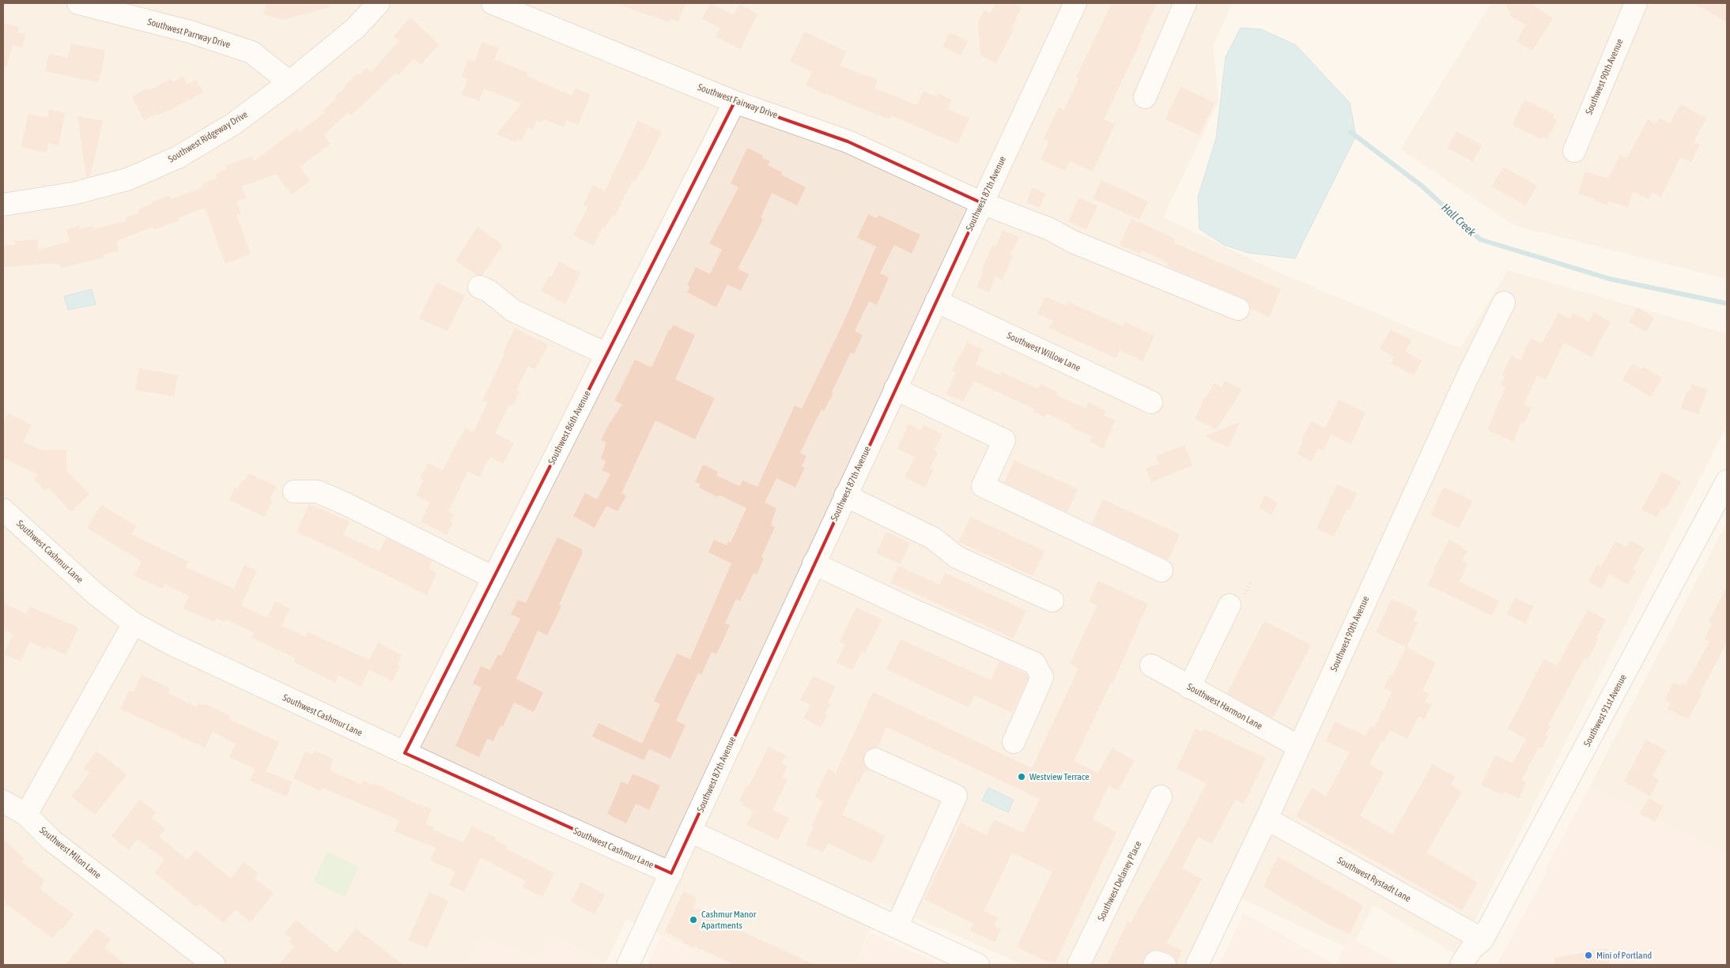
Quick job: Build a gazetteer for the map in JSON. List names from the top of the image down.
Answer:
{
  "streets": {
    "street": [
      "Southwest Parrway Drive",
      "Southwest 90th Avenue",
      "Southwest Fairway Drive",
      "Southwest Ridgeway Drive",
      "Southwest 87th Avenue",
      "Southwest Willow Lane",
      "Southwest 86th Avenue",
      "Southwest Cashmur Lane",
      "Southwest Harmon Lane",
      "Southwest 91st Avenue",
      "Southwest Milon Lane",
      "Southwest Rystadt Lane",
      "Southwest Delaney Place"
    ]
  },
  "crossings": [
    ["Southwest Parrway Drive", "Southwest Ridgeway Drive"],
    ["Southwest 90th Avenue", "Southwest Harmon Lane"],
    ["Southwest 90th Avenue", "Southwest Rystadt Lane"],
    ["Southwest Fairway Drive", "Southwest 87th Avenue"],
    ["Southwest Fairway Drive", "Southwest 86th Avenue"],
    ["Southwest 87th Avenue", "Southwest Willow Lane"],
    ["Southwest 87th Avenue", "Southwest Cashmur Lane"],
    ["Southwest 86th Avenue", "Southwest Cashmur Lane"],
    ["Southwest 91st Avenue", "Southwest Rystadt Lane"]
  ],
  "water": ["Hall Creek"],
  "places": ["Westview Terrace", "Cashmur Manor Apartments", "Mini of Portland"]
}
